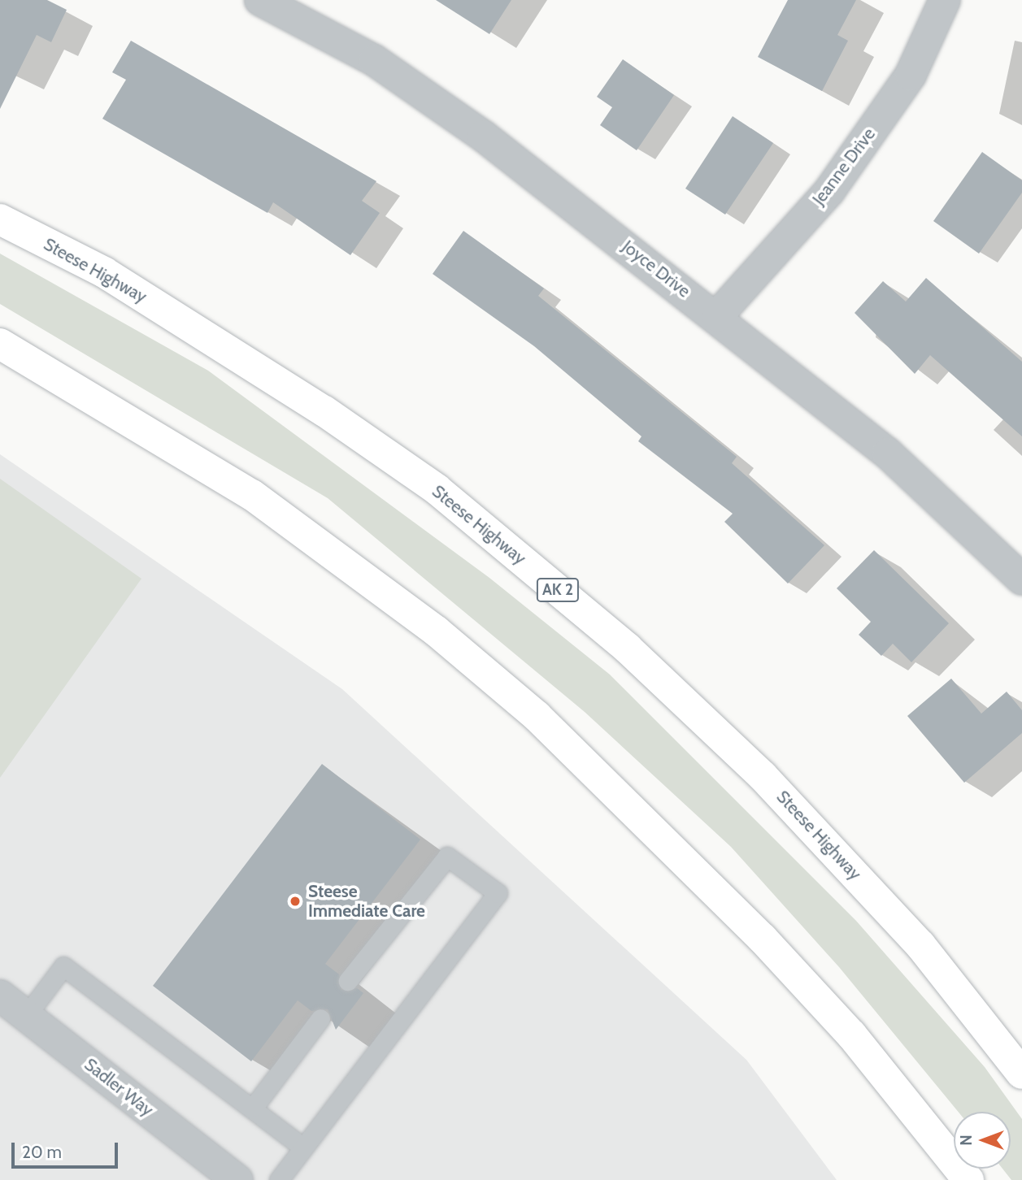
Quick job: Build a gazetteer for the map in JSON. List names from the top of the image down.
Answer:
{
  "streets": {
    "highway": ["Steese Highway", "AK 2"],
    "street": ["Jeanne Drive", "Joyce Drive", "Sadler Way"]
  },
  "crossings": [
    ["Jeanne Drive", "Joyce Drive"]
  ],
  "places": ["Steese Immediate Care"],
  "scale_bar": "20 m",
  "north": "left"
}
